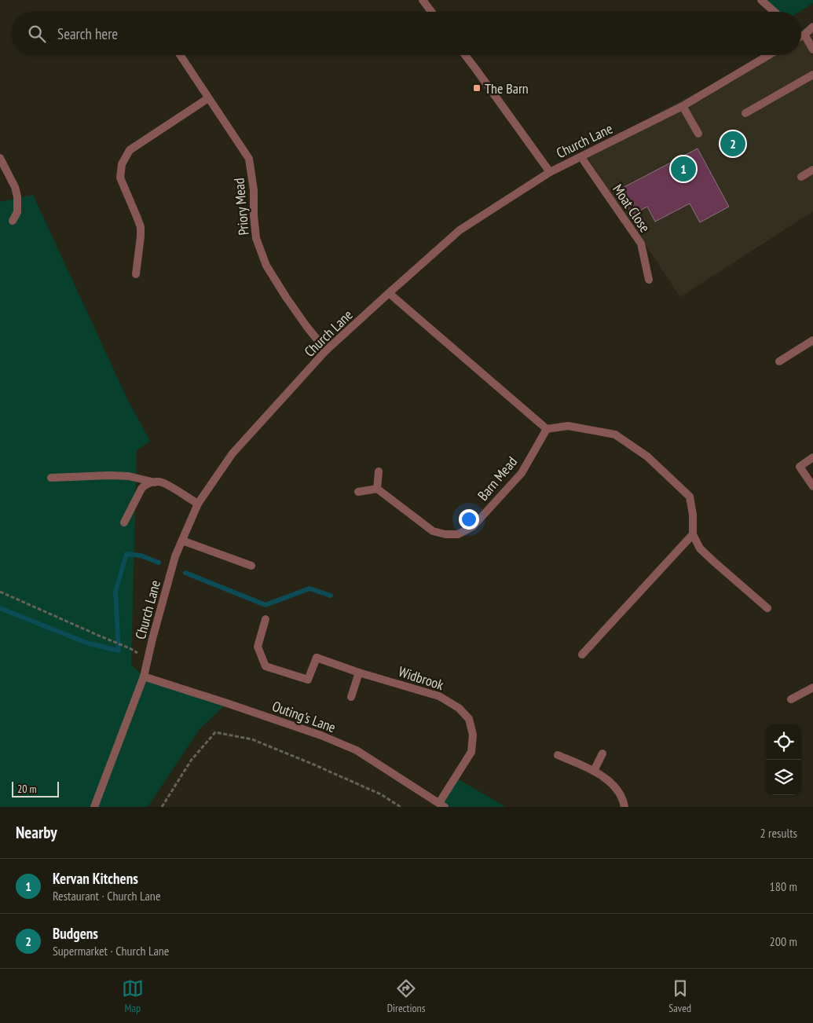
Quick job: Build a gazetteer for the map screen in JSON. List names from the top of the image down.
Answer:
{
  "streets": {
    "street": [
      "Church Lane",
      "Priory Mead",
      "Moat Close",
      "Barn Mead",
      "Widbrook",
      "Outing's Lane"
    ]
  },
  "crossings": [
    ["Church Lane", "Priory Mead"],
    ["Church Lane", "Moat Close"],
    ["Church Lane", "Outing's Lane"],
    ["Widbrook", "Outing's Lane"]
  ],
  "places": {
    "transit": ["The Barn"]
  },
  "scale_bar": "20 m",
  "page": {
    "search": "Search here",
    "pins": ["2", "1"],
    "scale": "20 m",
    "heading": ["Nearby", "2 results"],
    "list": [
      {
        "mark": "1",
        "name": "Kervan Kitchens",
        "note": "Restaurant · Church Lane",
        "value": "180 m"
      },
      {
        "mark": "2",
        "name": "Budgens",
        "note": "Supermarket · Church Lane",
        "value": "200 m"
      }
    ],
    "nav": ["Map", "Directions", "Saved"]
  }
}
